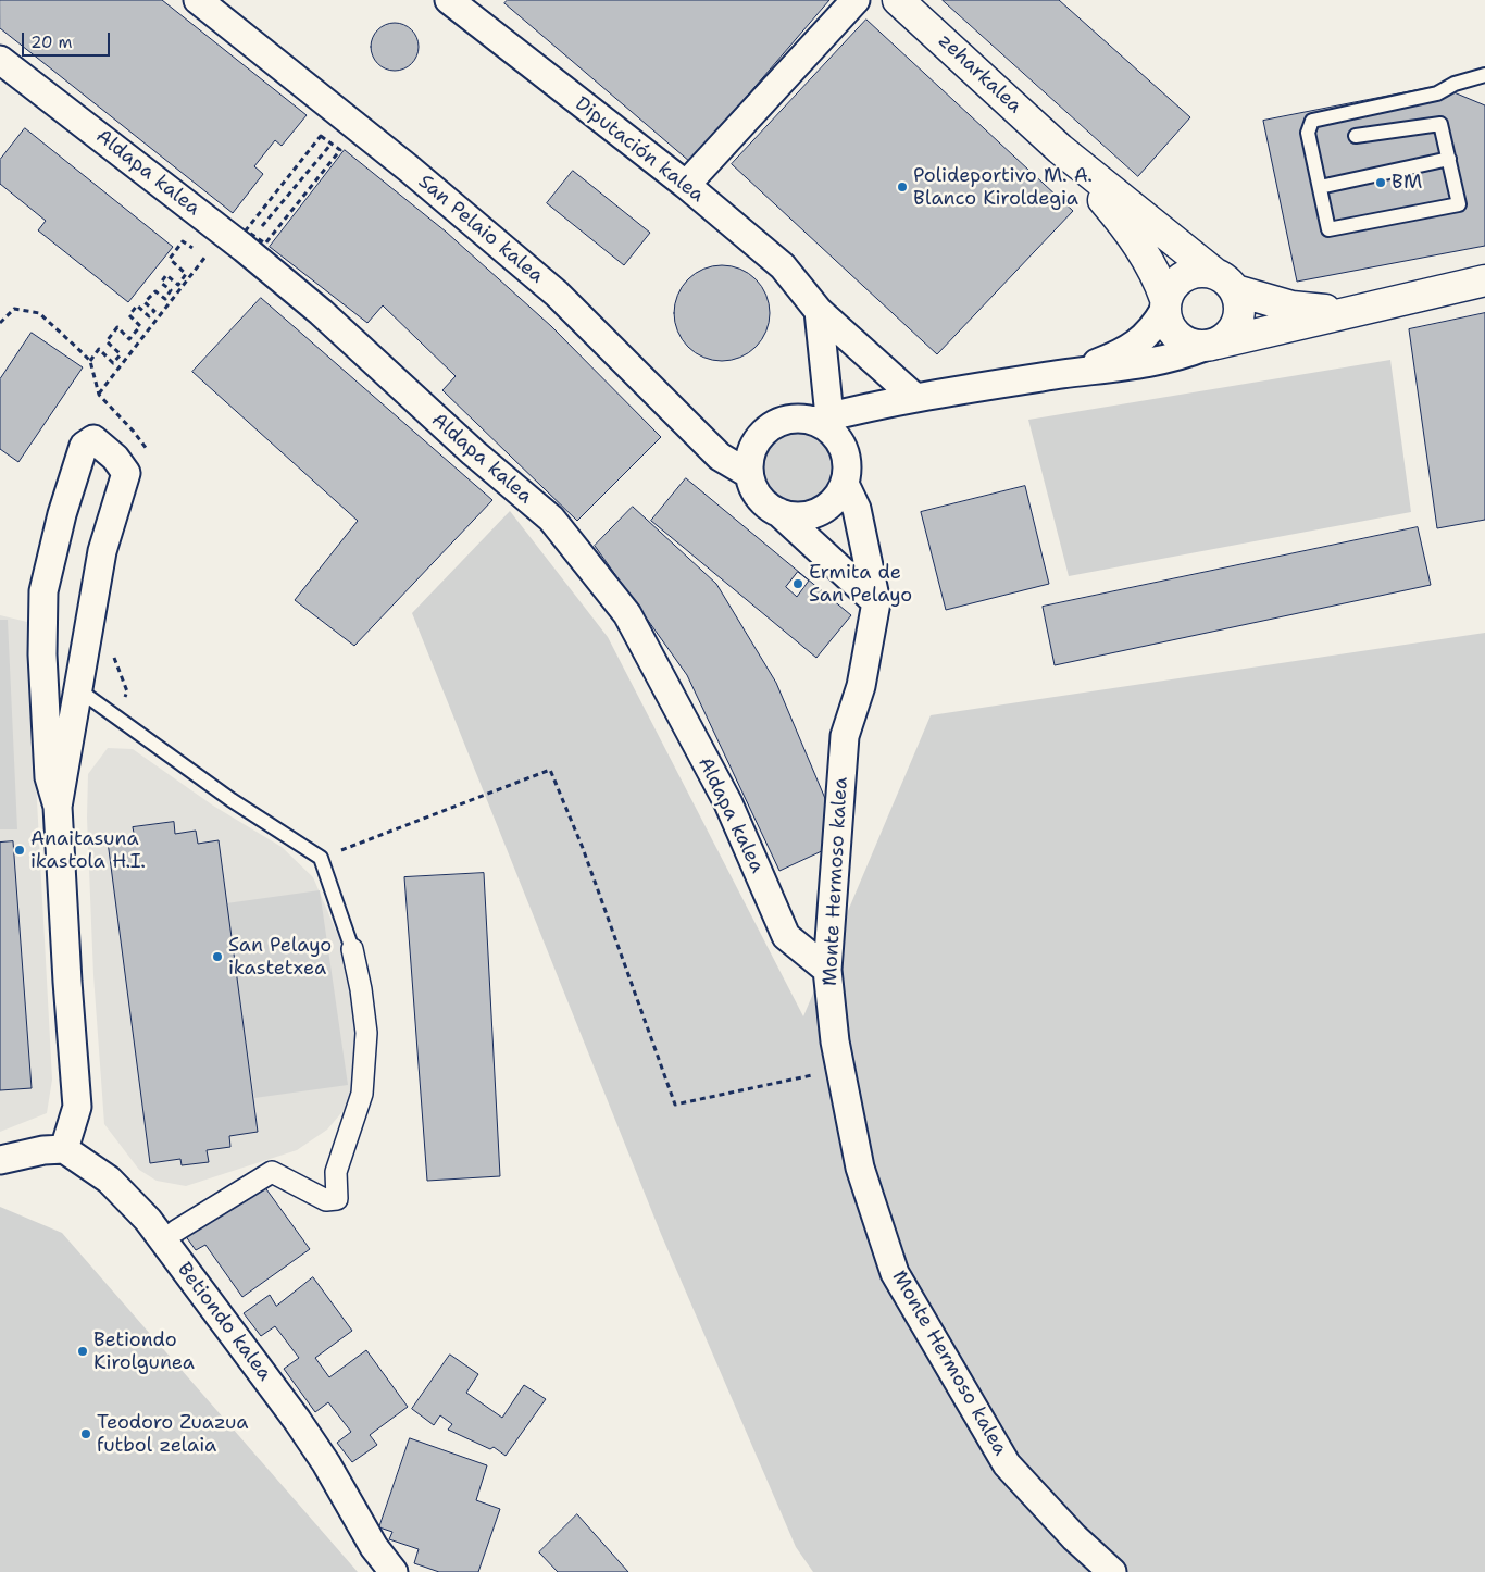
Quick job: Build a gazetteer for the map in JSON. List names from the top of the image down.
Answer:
{
  "streets": {
    "street": [
      "zeharkalea",
      "Diputación kalea",
      "Aldapa kalea",
      "San Pelaio kalea",
      "Monte Hermoso kalea",
      "Betiondo kalea"
    ]
  },
  "crossings": [
    ["Aldapa kalea", "Monte Hermoso kalea"],
    ["San Pelaio kalea", "Monte Hermoso kalea"]
  ],
  "places": [
    "BM",
    "Polideportivo M. A. Blanco Kiroldegia",
    "Ermita de San Pelayo",
    "Anaitasuna ikastola H.I.",
    "San Pelayo ikastetxea",
    "Betiondo Kirolgunea",
    "Teodoro Zuazua futbol zelaia"
  ],
  "scale_bar": "20 m"
}
